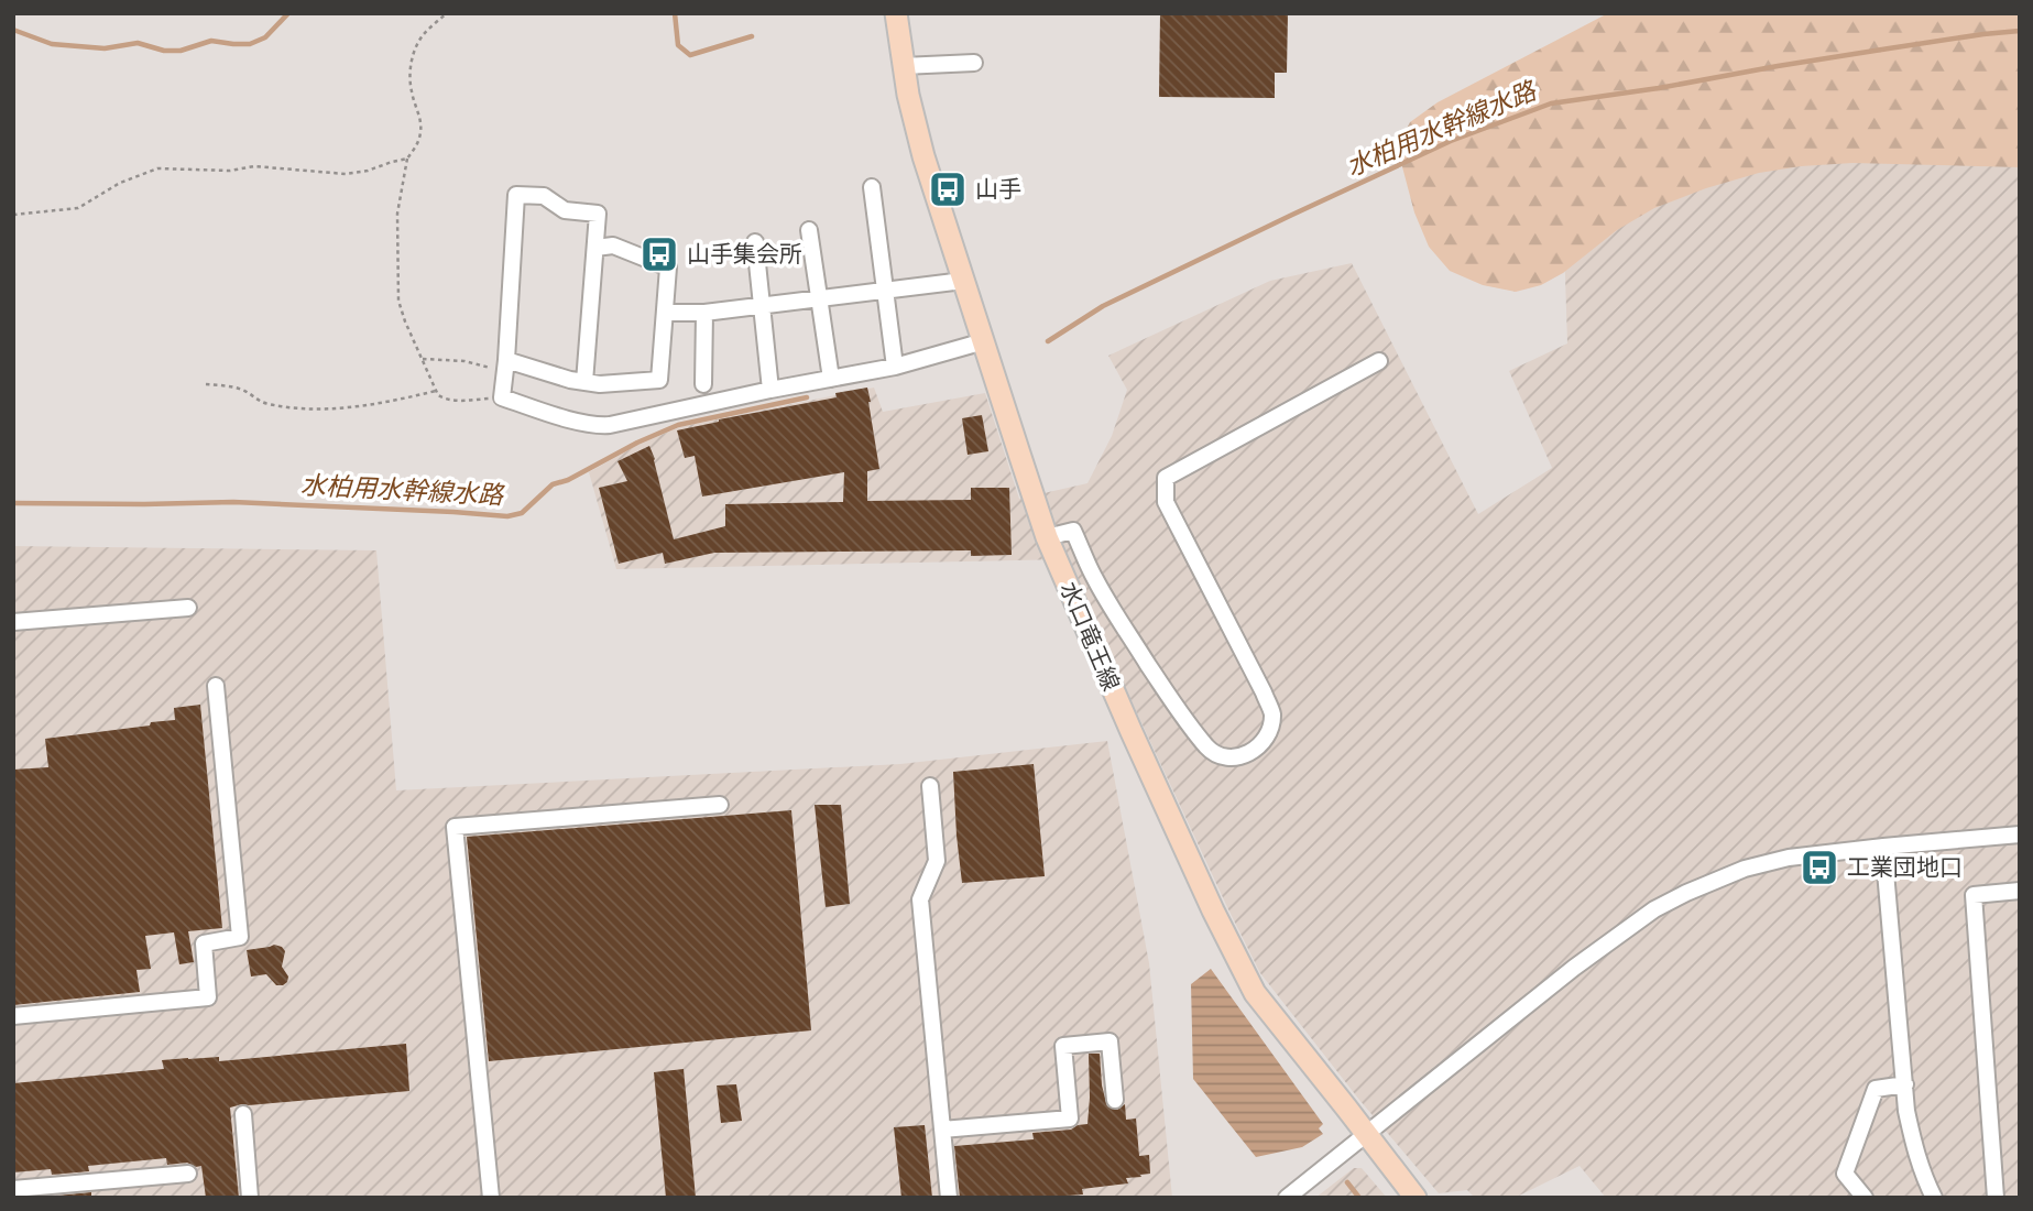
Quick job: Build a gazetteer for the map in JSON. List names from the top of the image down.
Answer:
{
  "streets": {
    "main road": ["水口竜王線"]
  },
  "water": ["水柏用水幹線水路"],
  "places": {
    "bus stop": ["山手", "山手集会所", "工業団地口"]
  }
}
